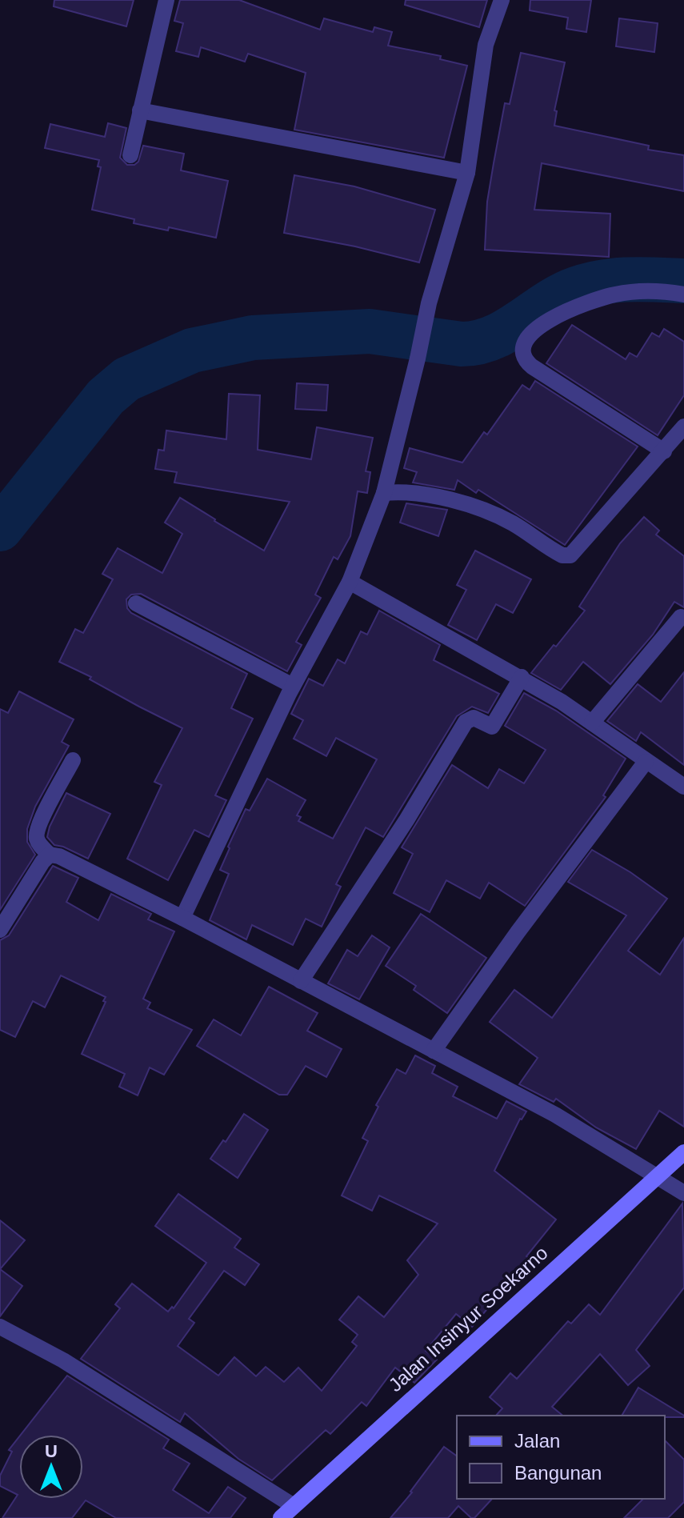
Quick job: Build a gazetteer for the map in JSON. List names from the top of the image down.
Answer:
{
  "streets": {
    "main road": ["Jalan Insinyur Soekarno"]
  },
  "legend": ["Jalan", "Bangunan"],
  "north": "top"
}
